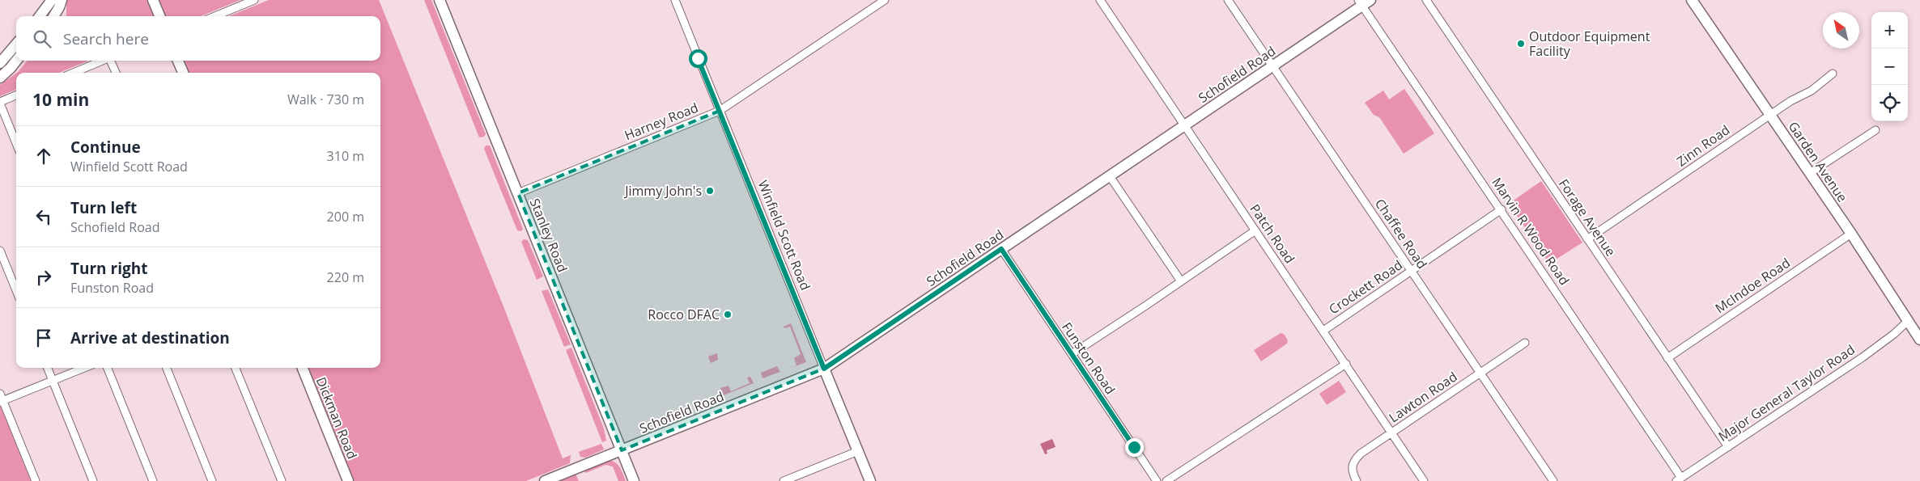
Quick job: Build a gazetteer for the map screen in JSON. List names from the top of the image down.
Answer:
{
  "streets": {
    "street": [
      "Schofield Road",
      "Harney Road",
      "Zinn Road",
      "Garden Avenue",
      "Forage Avenue",
      "Marvin R Wood Road",
      "Patch Road",
      "Chaffee Road",
      "Stanley Road",
      "Winfield Scott Road",
      "McIndoe Road",
      "Crockett Road",
      "Funston Road",
      "Major General Taylor Road",
      "Lawton Road",
      "Dickman Road"
    ]
  },
  "crossings": [
    ["Schofield Road", "Marvin R Wood Road"],
    ["Schofield Road", "Patch Road"],
    ["Schofield Road", "Chaffee Road"],
    ["Schofield Road", "Stanley Road"],
    ["Schofield Road", "Winfield Scott Road"],
    ["Schofield Road", "Funston Road"],
    ["Harney Road", "Stanley Road"],
    ["Harney Road", "Winfield Scott Road"],
    ["Zinn Road", "Garden Avenue"],
    ["Zinn Road", "Forage Avenue"],
    ["Garden Avenue", "McIndoe Road"],
    ["Garden Avenue", "Major General Taylor Road"],
    ["Forage Avenue", "McIndoe Road"],
    ["Forage Avenue", "Major General Taylor Road"],
    ["Marvin R Wood Road", "Crockett Road"],
    ["Marvin R Wood Road", "Major General Taylor Road"],
    ["Patch Road", "Crockett Road"],
    ["Patch Road", "Lawton Road"],
    ["Chaffee Road", "Crockett Road"],
    ["Chaffee Road", "Lawton Road"]
  ],
  "places": ["Outdoor Equipment Facility", "Jimmy John's", "Rocco DFAC"],
  "north": "top left",
  "page": {
    "map_buttons": ["+", "−"],
    "search": "Search here",
    "heading": ["10 min", "Walk · 730 m"],
    "list": [
      ["Continue", "Winfield Scott Road", "310 m"],
      ["Turn left", "Schofield Road", "200 m"],
      ["Turn right", "Funston Road", "220 m"],
      "Arrive at destination"
    ]
  }
}
